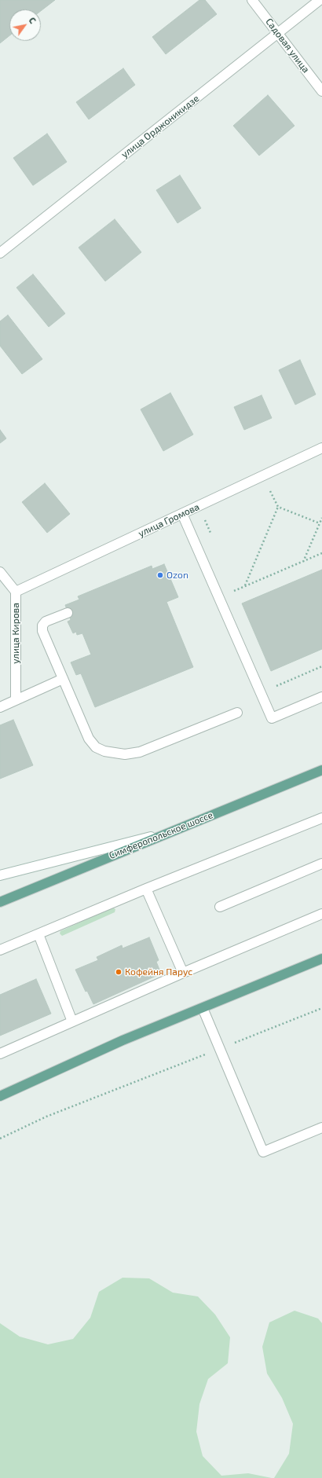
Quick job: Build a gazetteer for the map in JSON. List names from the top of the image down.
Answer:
{
  "streets": {
    "main road": ["Симферопольское шоссе"],
    "street": [
      "Садовая улица",
      "улица Орджоникидзе",
      "улица Громова",
      "улица Кирова"
    ]
  },
  "crossings": [
    ["Садовая улица", "улица Орджоникидзе"],
    ["улица Громова", "улица Кирова"]
  ],
  "places": ["Ozon", "Кофейня Парус"],
  "north": "top right"
}
